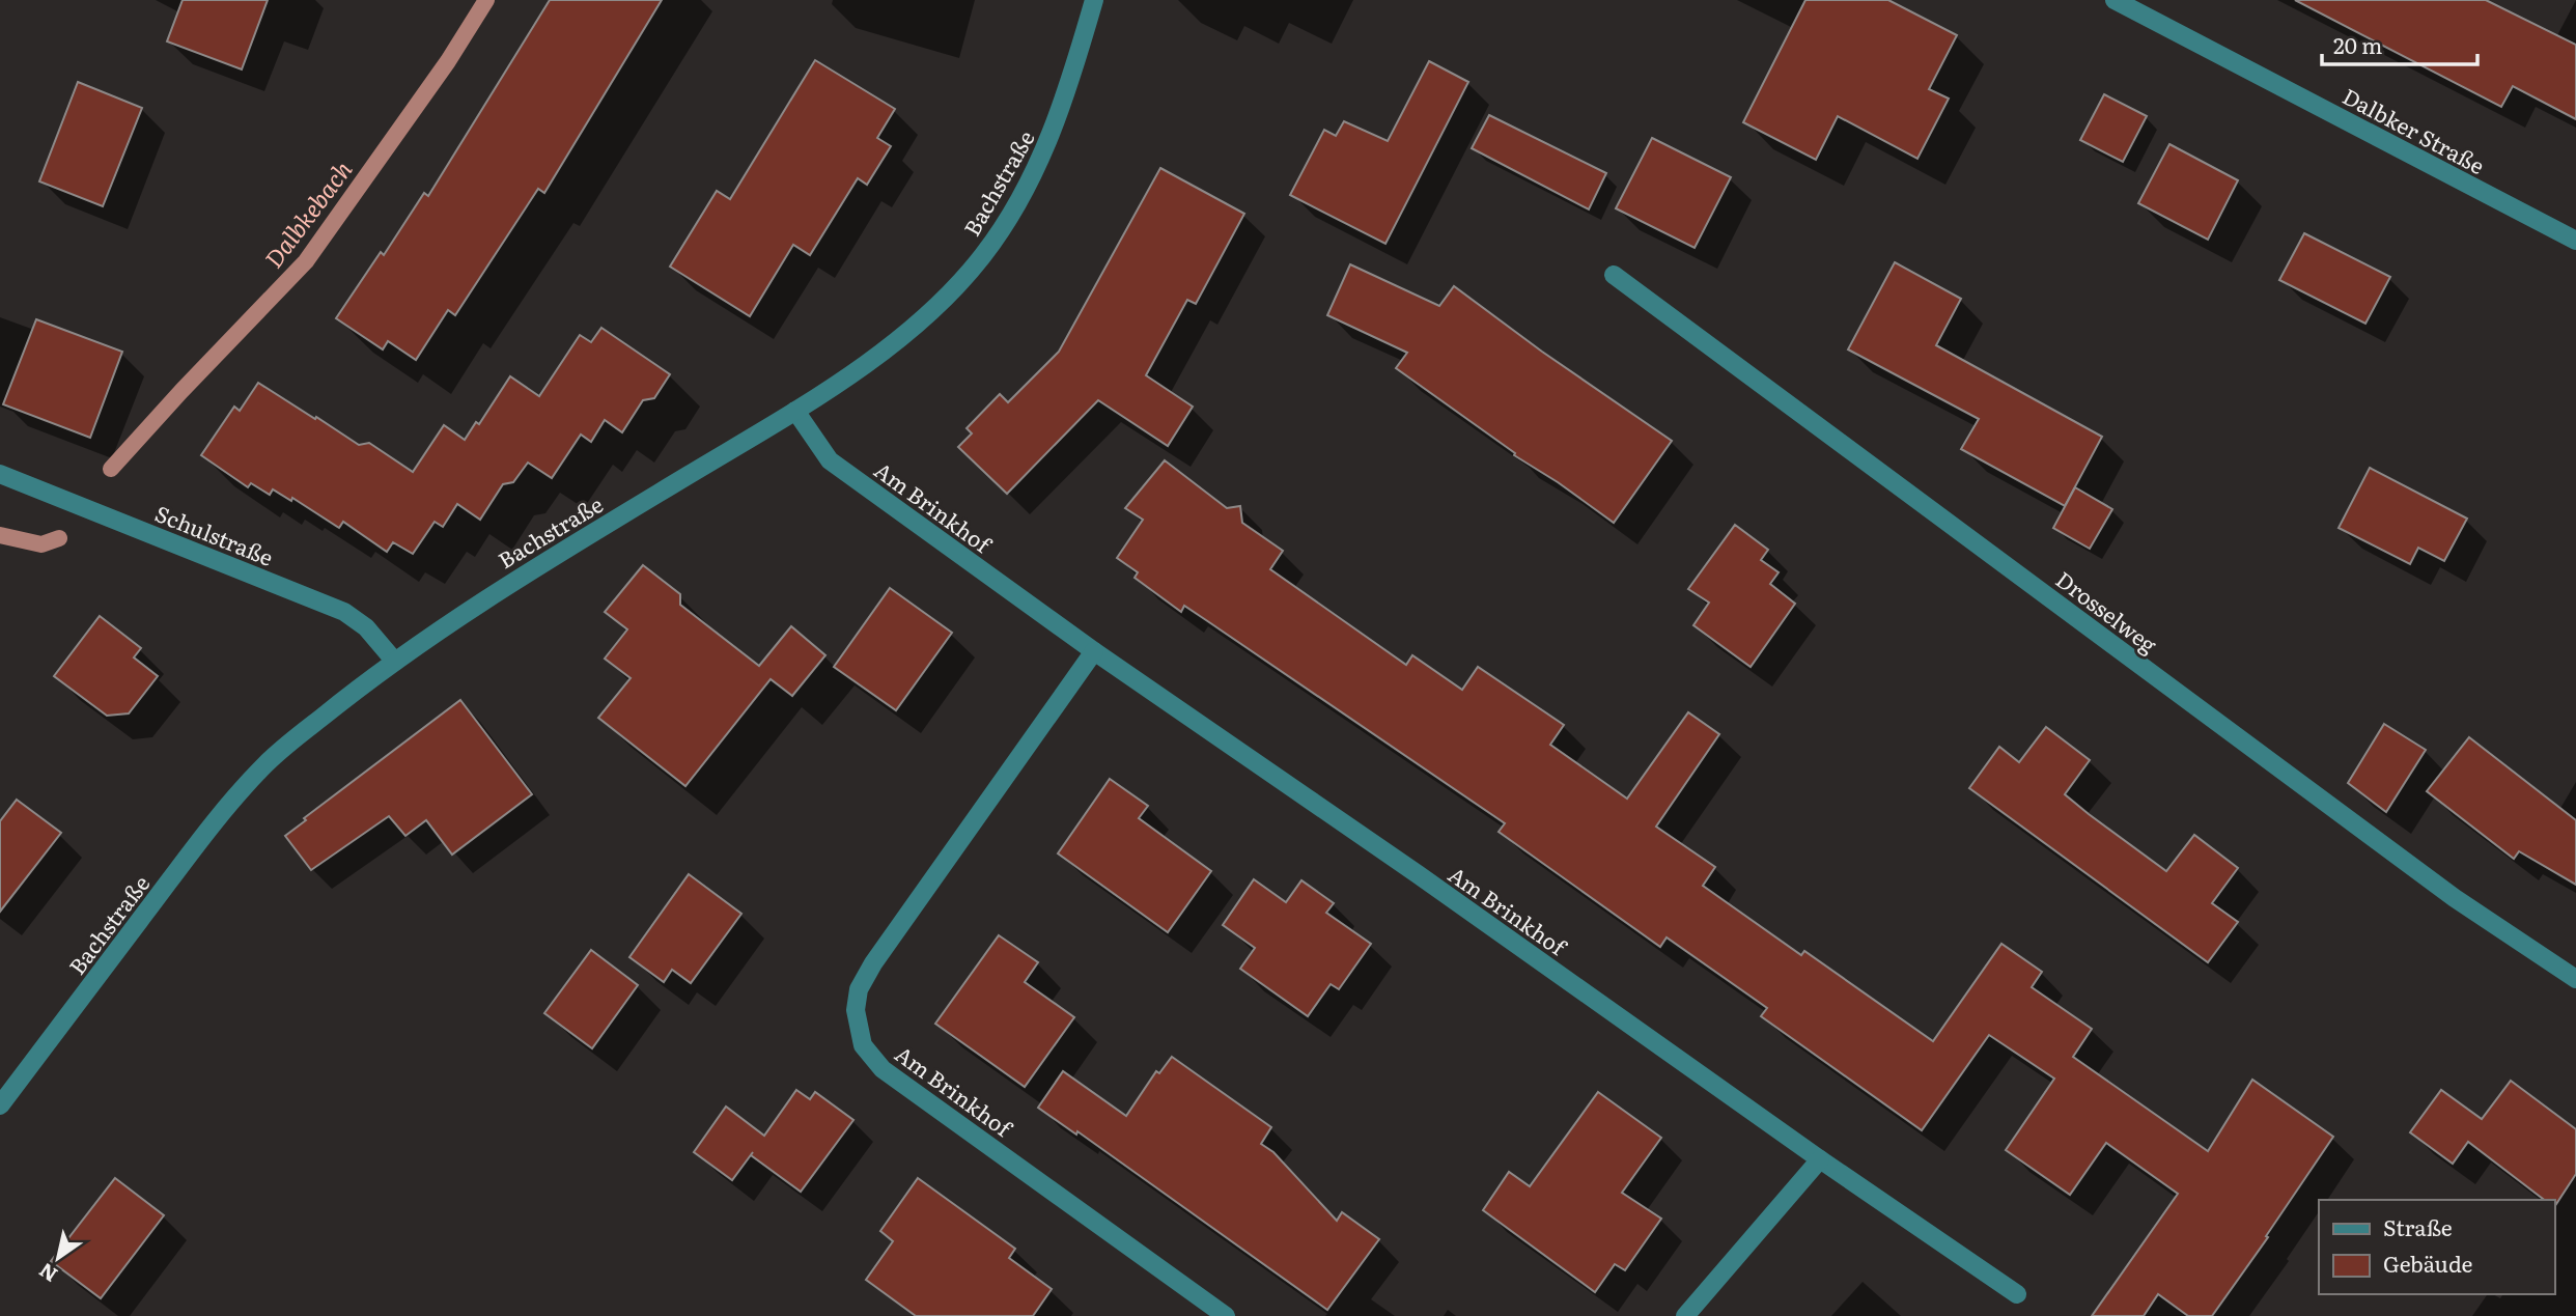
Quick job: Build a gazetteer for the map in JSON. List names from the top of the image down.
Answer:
{
  "streets": {
    "street": [
      "Dalbker Straße",
      "Bachstraße",
      "Am Brinkhof",
      "Schulstraße",
      "Drosselweg"
    ]
  },
  "crossings": [
    ["Bachstraße", "Am Brinkhof"],
    ["Bachstraße", "Schulstraße"]
  ],
  "water": ["Dalbkebach"],
  "legend": ["Straße", "Gebäude"],
  "scale_bar": "20 m",
  "north": "bottom left"
}
